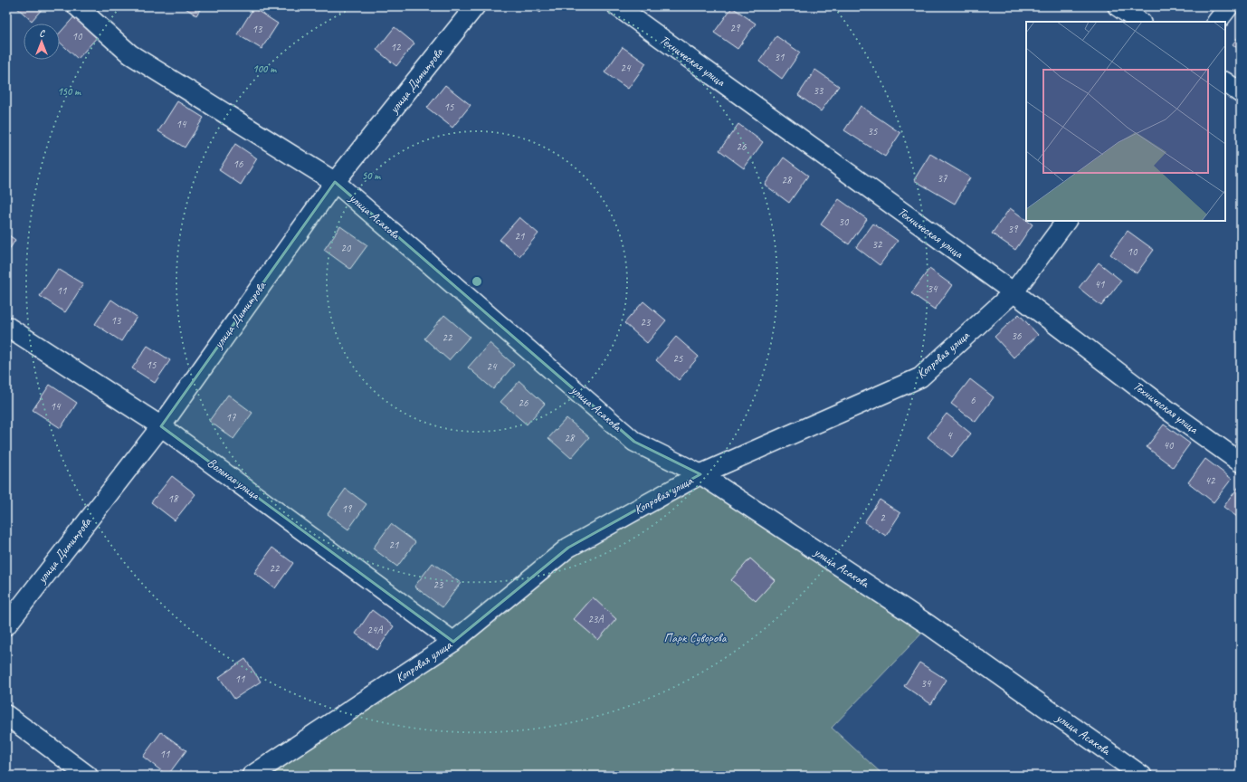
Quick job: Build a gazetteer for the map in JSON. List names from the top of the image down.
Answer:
{
  "streets": {
    "street": [
      "Техническая улица",
      "улица Димитрова",
      "улица Асакова",
      "Копровая улица",
      "Вольная улица"
    ]
  },
  "crossings": [
    ["Техническая улица", "Копровая улица"],
    ["улица Димитрова", "улица Асакова"],
    ["улица Димитрова", "Вольная улица"],
    ["улица Асакова", "Копровая улица"],
    ["Копровая улица", "Вольная улица"]
  ],
  "parks": ["Парк Суворова"],
  "house_numbers": [
    "29",
    "13",
    "10",
    "12",
    "31",
    "24",
    "33",
    "15",
    "14",
    "35",
    "26",
    "16",
    "37",
    "28",
    "30",
    "39",
    "21",
    "32",
    "20",
    "10",
    "41",
    "34",
    "11",
    "13",
    "23",
    "36",
    "22",
    "25",
    "15",
    "24",
    "6",
    "26",
    "14",
    "17",
    "4",
    "28",
    "40",
    "42",
    "18",
    "19",
    "2",
    "21",
    "22",
    "23",
    "23А",
    "24А",
    "11",
    "34",
    "11"
  ],
  "north": "top",
  "rings": ["100 m", "150 m", "50 m"]
}
